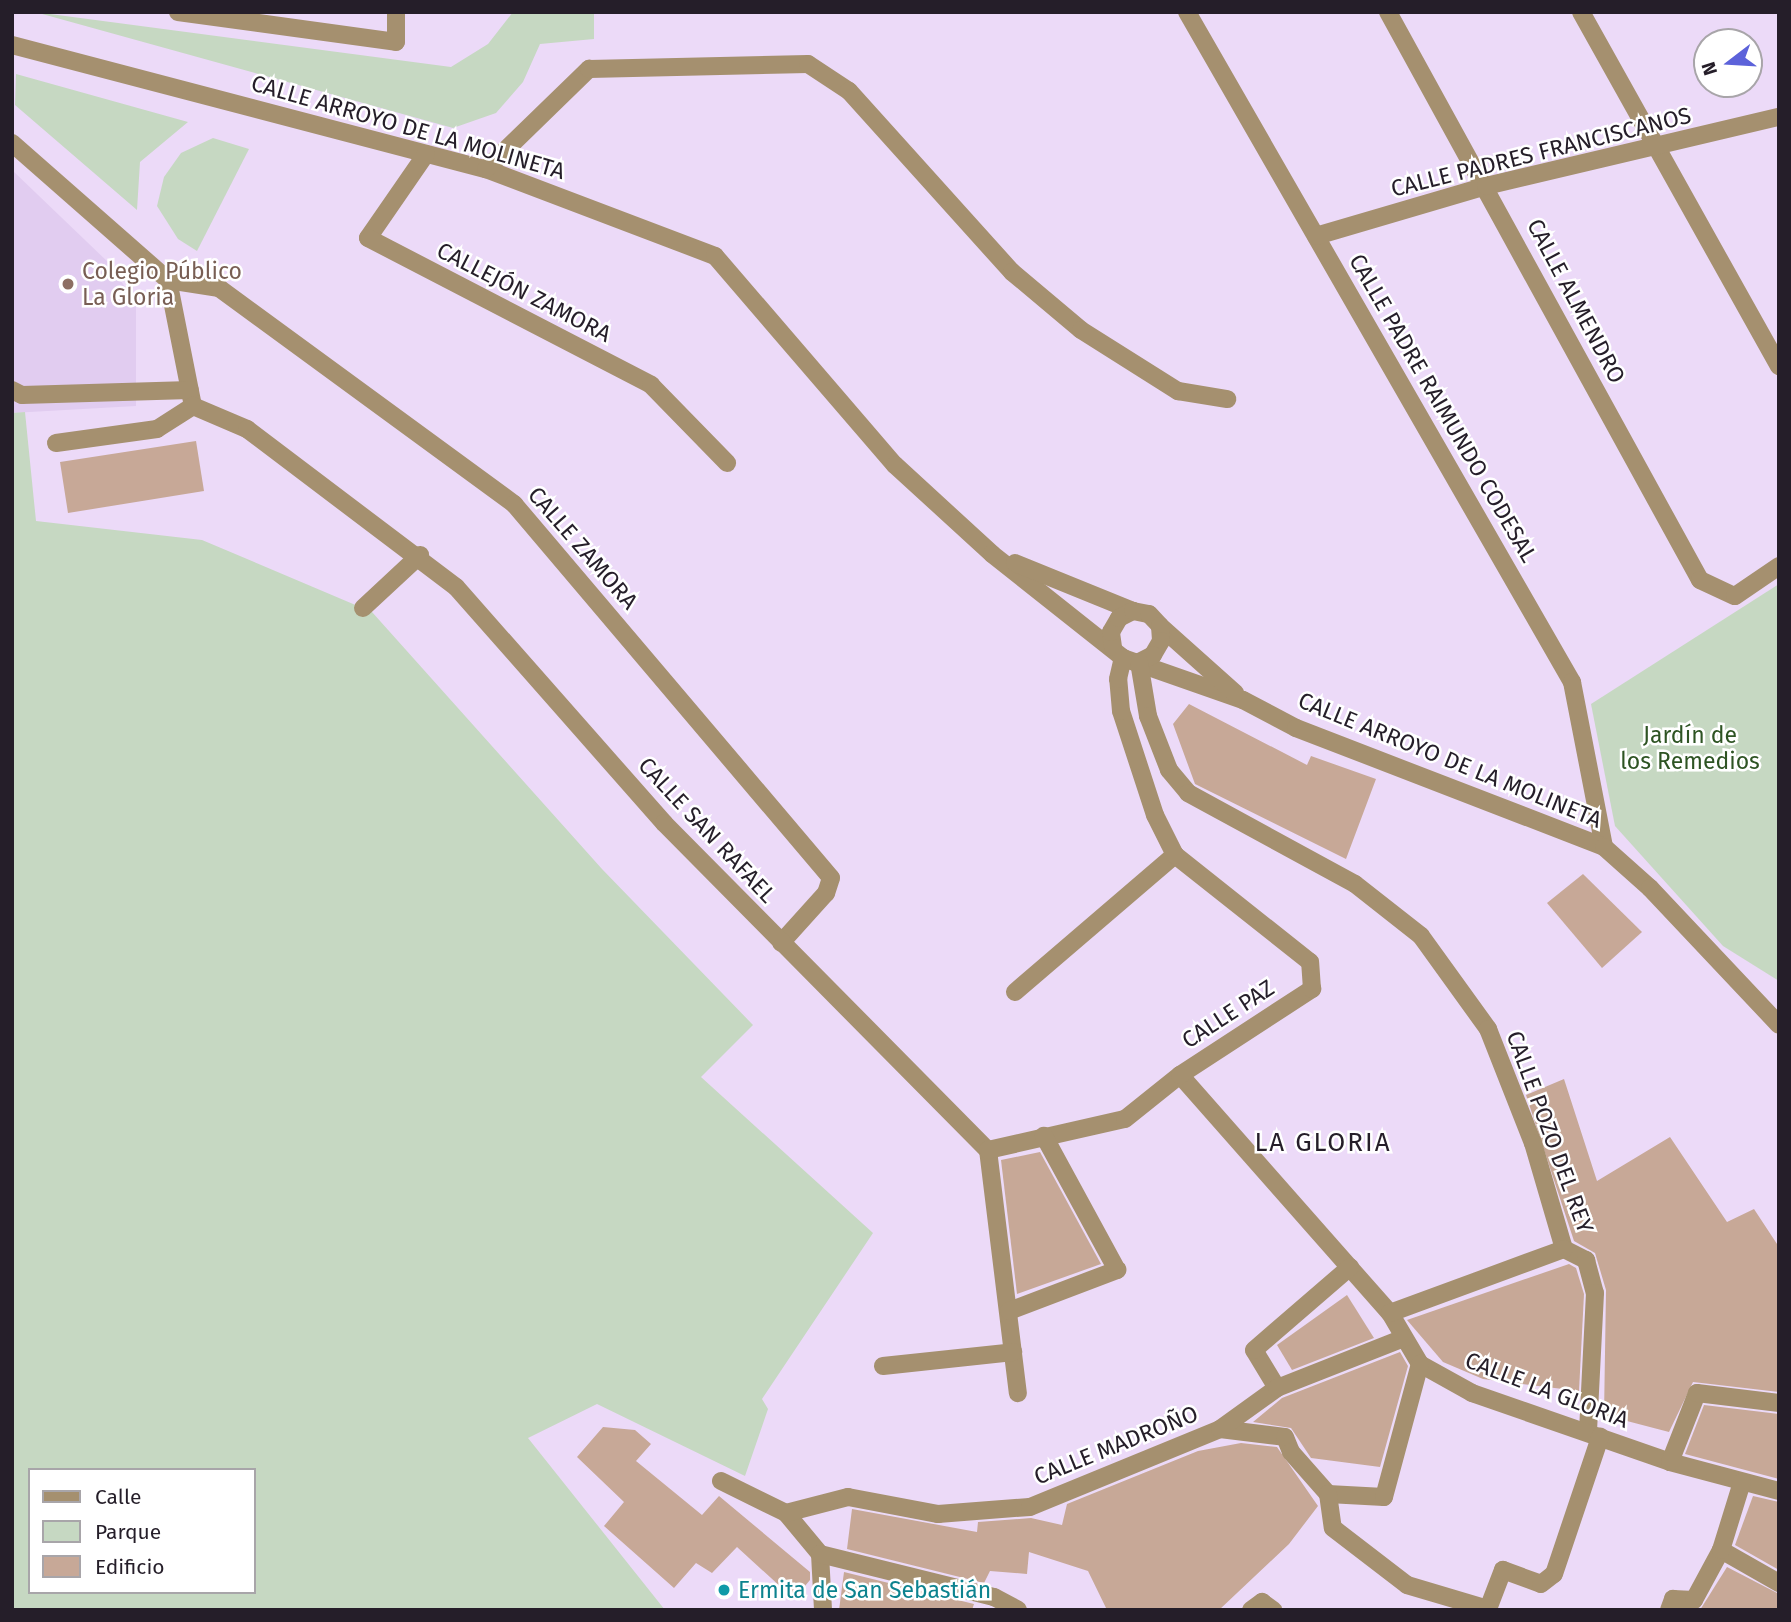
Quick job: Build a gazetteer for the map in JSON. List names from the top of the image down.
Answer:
{
  "streets": {
    "street": [
      "CALLE ARROYO DE LA MOLINETA",
      "CALLE PADRES FRANCISCANOS",
      "CALLEJÓN ZAMORA",
      "CALLE ALMENDRO",
      "CALLE PADRE RAIMUNDO CODESAL",
      "CALLE ZAMORA",
      "CALLE SAN RAFAEL",
      "CALLE PAZ",
      "CALLE POZO DEL REY",
      "CALLE LA GLORIA",
      "CALLE MADROÑO"
    ]
  },
  "crossings": [
    ["CALLE ARROYO DE LA MOLINETA", "CALLEJÓN ZAMORA"],
    ["CALLE ARROYO DE LA MOLINETA", "CALLE PADRE RAIMUNDO CODESAL"],
    ["CALLE ARROYO DE LA MOLINETA", "CALLE PAZ"],
    ["CALLE ARROYO DE LA MOLINETA", "CALLE POZO DEL REY"],
    ["CALLE PADRES FRANCISCANOS", "CALLE ALMENDRO"],
    ["CALLE PADRES FRANCISCANOS", "CALLE PADRE RAIMUNDO CODESAL"],
    ["CALLE ZAMORA", "CALLE SAN RAFAEL"],
    ["CALLE SAN RAFAEL", "CALLE PAZ"],
    ["CALLE PAZ", "CALLE POZO DEL REY"],
    ["CALLE PAZ", "CALLE LA GLORIA"],
    ["CALLE POZO DEL REY", "CALLE LA GLORIA"],
    ["CALLE LA GLORIA", "CALLE MADROÑO"]
  ],
  "districts": ["LA GLORIA"],
  "parks": ["Jardín de los Remedios"],
  "places": ["Colegio Público La Gloria", "Ermita de San Sebastián"],
  "legend": ["Calle", "Parque", "Edificio"],
  "north": "left"
}
